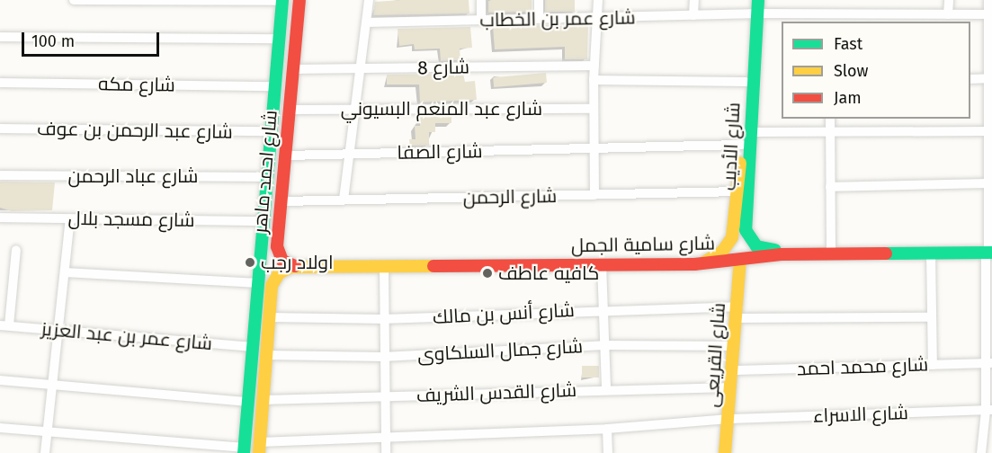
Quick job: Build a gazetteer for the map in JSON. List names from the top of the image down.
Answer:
{
  "streets": {
    "street": [
      "شارع عمر بن الخطاب",
      "شارع 8",
      "شارع مكه",
      "شارع عبد المنعم البسيوني",
      "شارع عبد الرحمن بن عوف",
      "شارع الأديب",
      "شارع الصفا",
      "شارع احمد ماهر",
      "شارع عباد الرحمن",
      "شارع الرحمن",
      "شارع مسجد بلال",
      "شارع سامية الجمل",
      "شارع أنس بن مالك",
      "شارع عمر بن عبد العزيز",
      "شارع جمال السلكاوى",
      "شارع القريعى",
      "شارع محمد احمد",
      "شارع القدس الشريف",
      "شارع الاسراء"
    ]
  },
  "crossings": [
    ["شارع عمر بن الخطاب", "شارع الأديب"],
    ["شارع 8", "شارع احمد ماهر"],
    ["شارع مكه", "شارع احمد ماهر"],
    ["شارع عبد المنعم البسيوني", "شارع احمد ماهر"],
    ["شارع عبد الرحمن بن عوف", "شارع احمد ماهر"],
    ["شارع الأديب", "شارع الصفا"],
    ["شارع الأديب", "شارع الرحمن"],
    ["شارع الأديب", "شارع سامية الجمل"],
    ["شارع الصفا", "شارع احمد ماهر"],
    ["شارع احمد ماهر", "شارع عباد الرحمن"],
    ["شارع احمد ماهر", "شارع الرحمن"],
    ["شارع احمد ماهر", "شارع مسجد بلال"],
    ["شارع احمد ماهر", "شارع سامية الجمل"],
    ["شارع احمد ماهر", "شارع عمر بن عبد العزيز"],
    ["شارع سامية الجمل", "شارع القريعى"],
    ["شارع أنس بن مالك", "شارع القريعى"],
    ["شارع جمال السلكاوى", "شارع القريعى"],
    ["شارع القريعى", "شارع محمد احمد"],
    ["شارع القريعى", "شارع القدس الشريف"],
    ["شارع القريعى", "شارع الاسراء"]
  ],
  "places": ["اولاد رجب", "كافيه عاطف"],
  "legend": ["Fast", "Slow", "Jam"],
  "scale_bar": "100 m"
}
